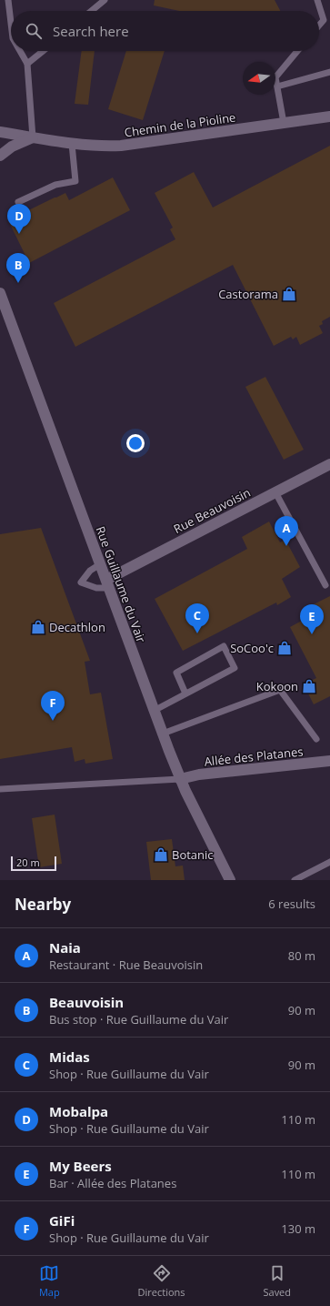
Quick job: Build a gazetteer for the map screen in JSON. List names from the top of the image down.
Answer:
{
  "streets": {
    "street": [
      "Chemin de la Pioline",
      "Rue Beauvoisin",
      "Rue Guillaume du Vair",
      "Allée des Platanes"
    ]
  },
  "crossings": [
    ["Rue Beauvoisin", "Rue Guillaume du Vair"],
    ["Rue Guillaume du Vair", "Allée des Platanes"]
  ],
  "places": {
    "shop": [
      "Castorama",
      "Decathlon",
      "SoCoo'c",
      "Kokoon",
      "Botanic"
    ]
  },
  "scale_bar": "20 m",
  "north": "left",
  "page": {
    "search": "Search here",
    "pins": [
      "D",
      "B",
      "A",
      "C",
      "E",
      "F"
    ],
    "scale": "20 m",
    "heading": ["Nearby", "6 results"],
    "list": [
      {
        "mark": "A",
        "name": "Naia",
        "note": "Restaurant · Rue Beauvoisin",
        "value": "80 m"
      },
      {
        "mark": "B",
        "name": "Beauvoisin",
        "note": "Bus stop · Rue Guillaume du Vair",
        "value": "90 m"
      },
      {
        "mark": "C",
        "name": "Midas",
        "note": "Shop · Rue Guillaume du Vair",
        "value": "90 m"
      },
      {
        "mark": "D",
        "name": "Mobalpa",
        "note": "Shop · Rue Guillaume du Vair",
        "value": "110 m"
      },
      {
        "mark": "E",
        "name": "My Beers",
        "note": "Bar · Allée des Platanes",
        "value": "110 m"
      },
      {
        "mark": "F",
        "name": "GiFi",
        "note": "Shop · Rue Guillaume du Vair",
        "value": "130 m"
      }
    ],
    "nav": ["Map", "Directions", "Saved"]
  }
}
